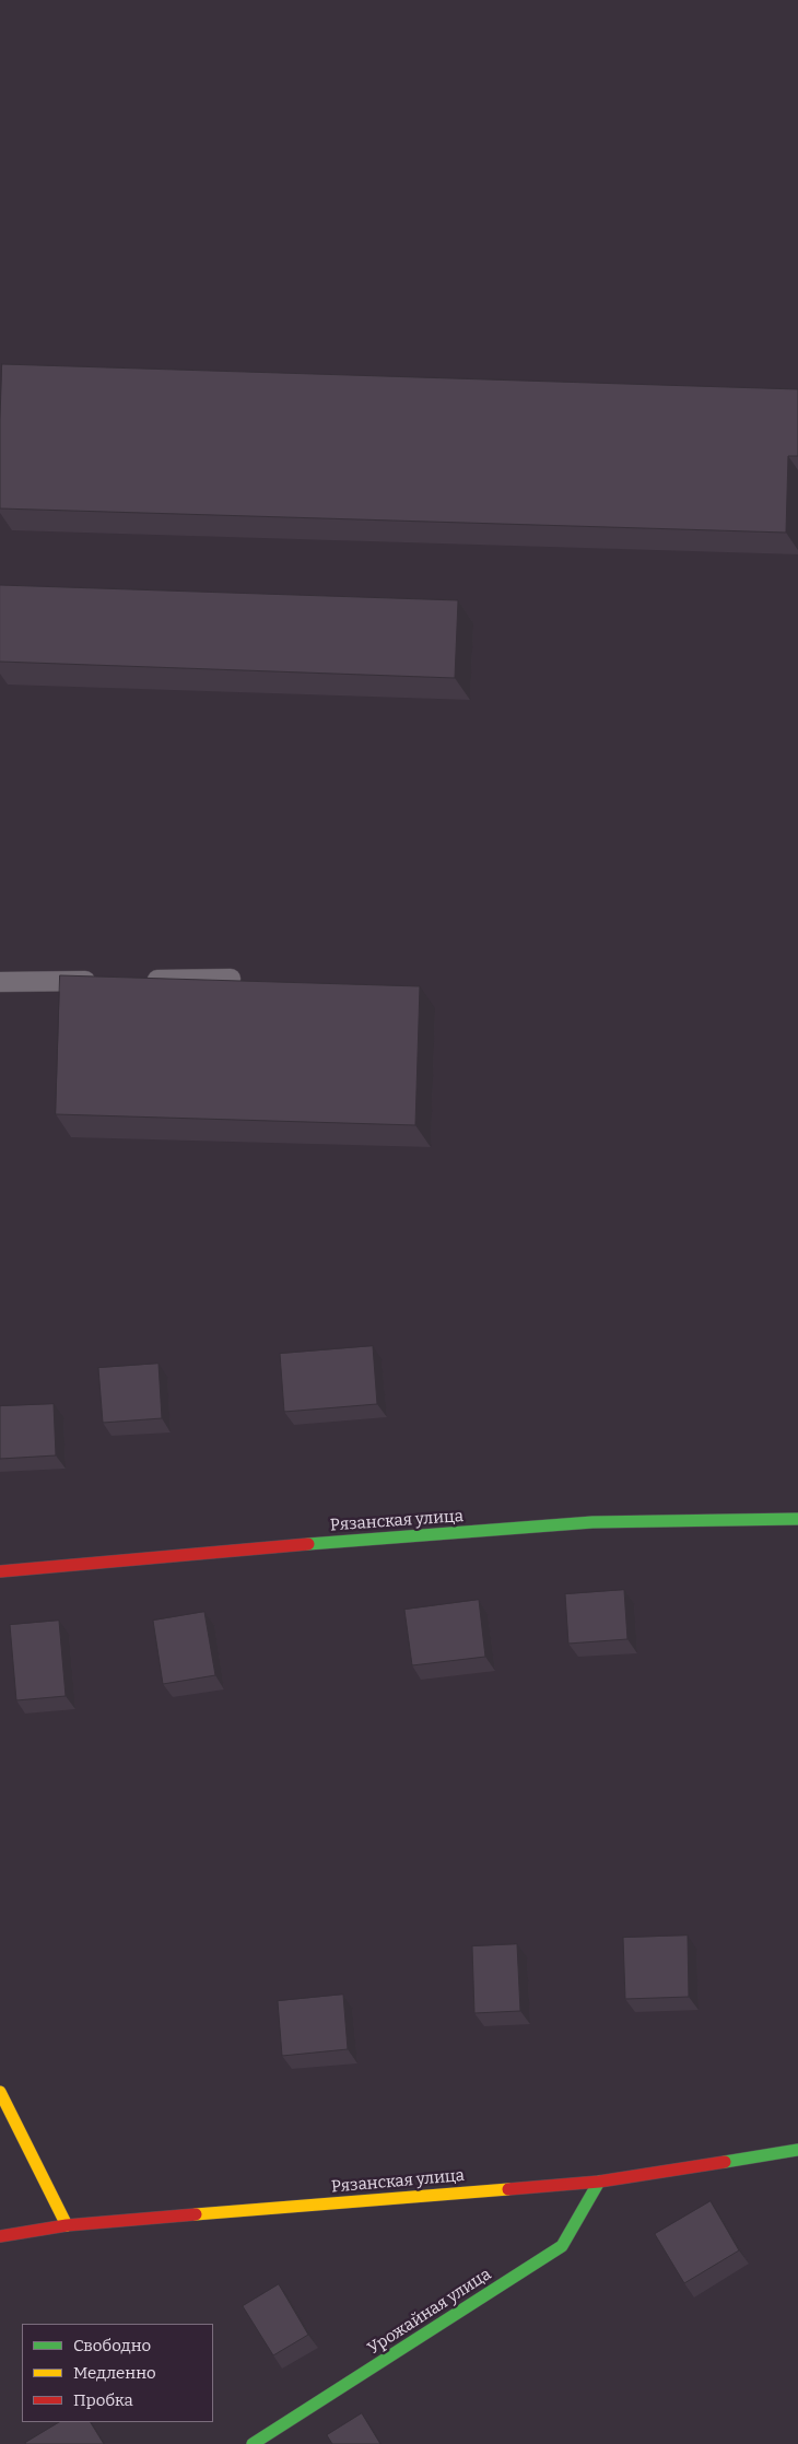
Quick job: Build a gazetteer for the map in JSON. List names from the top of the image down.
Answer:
{
  "streets": {
    "street": ["Рязанская улица", "Урожайная улица"]
  },
  "crossings": [
    ["Рязанская улица", "Урожайная улица"]
  ],
  "legend": ["Свободно", "Медленно", "Пробка"]
}
